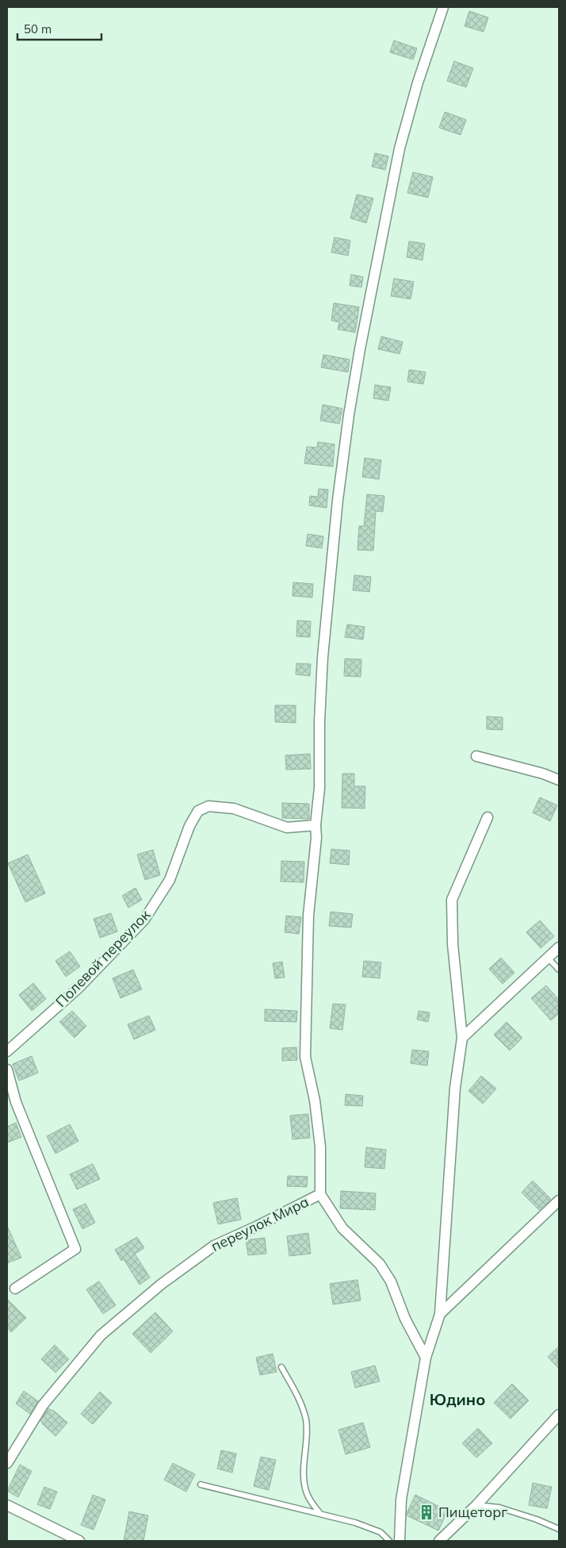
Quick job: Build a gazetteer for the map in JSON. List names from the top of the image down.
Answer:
{
  "streets": {
    "street": ["Полевой переулок", "переулок Мира"]
  },
  "districts": ["Юдино"],
  "places": {
    "building": ["Пищеторг"]
  },
  "scale_bar": "50 m"
}
